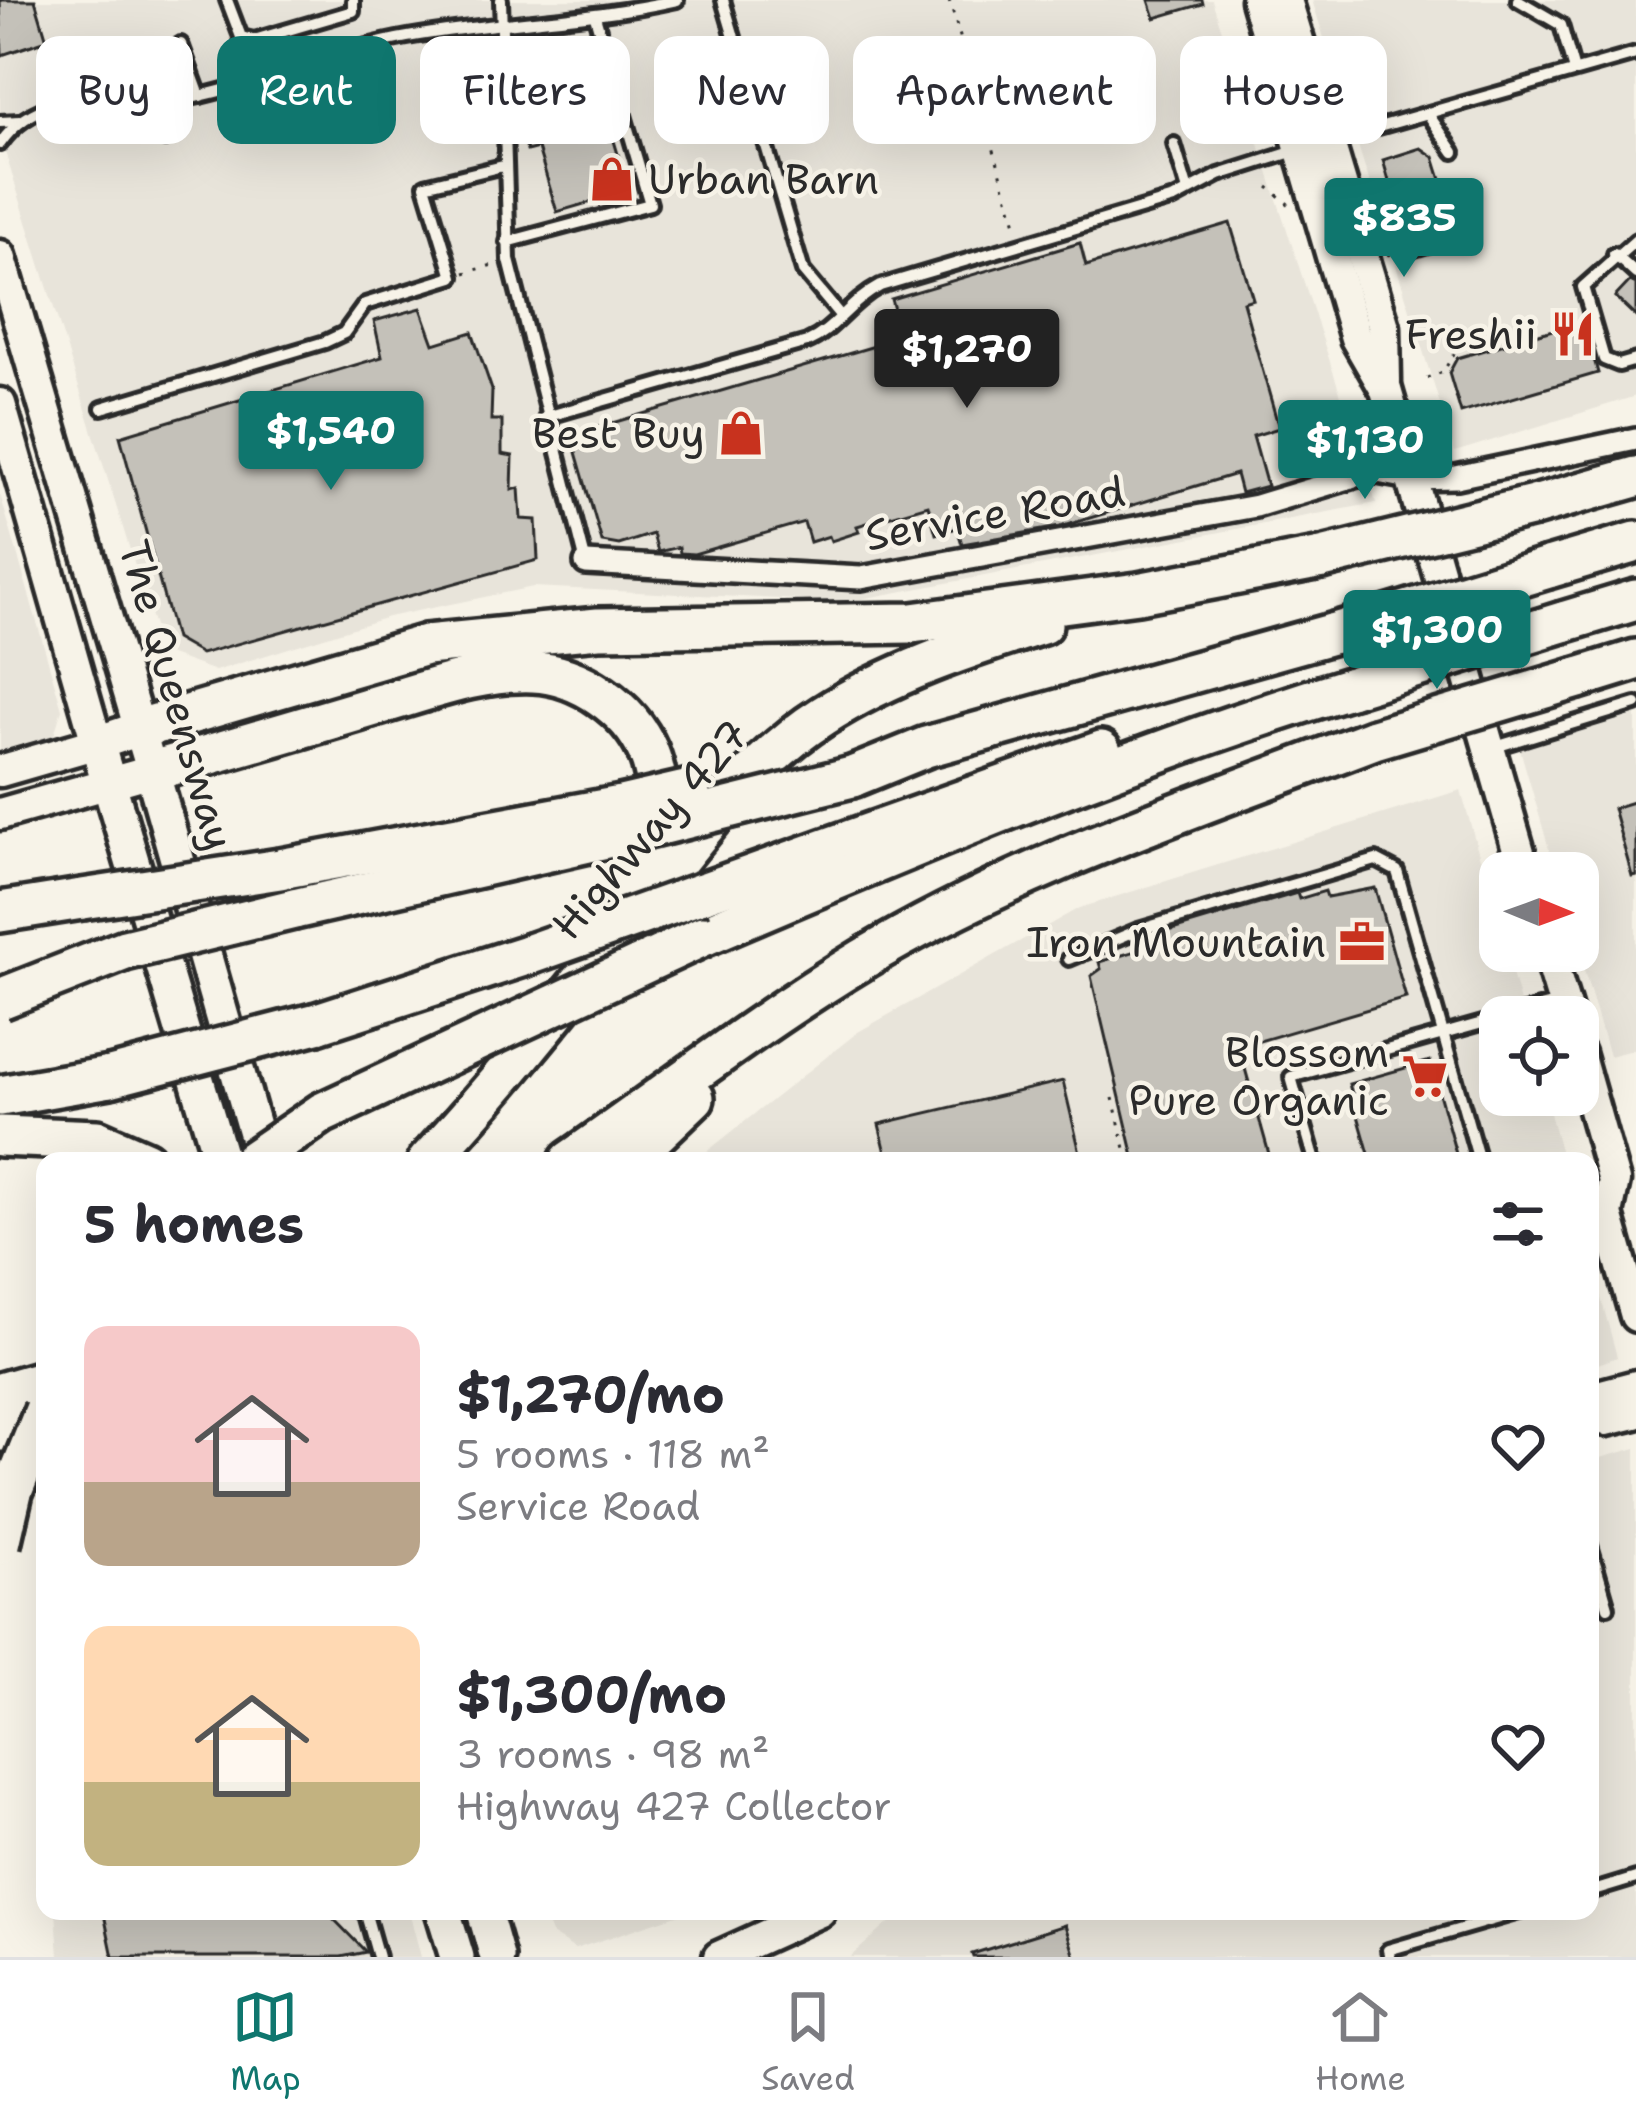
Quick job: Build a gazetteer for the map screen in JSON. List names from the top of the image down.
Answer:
{
  "streets": {
    "highway": ["Highway 427"],
    "main road": ["The Queensway"],
    "street": ["Service Road"]
  },
  "places": {
    "shop": ["Urban Barn", "Best Buy"],
    "restaurant": ["Freshii"],
    "office": ["Iron Mountain"],
    "supermarket": ["Blossom Pure Organic"]
  },
  "north": "right",
  "page": {
    "chip": [
      "Buy",
      "Rent",
      "Filters",
      "New",
      "Apartment",
      "House"
    ],
    "price": [
      "$835",
      "$1,270",
      "$1,540",
      "$1,130",
      "$1,300"
    ],
    "heading": "5 homes",
    "list": [
      {
        "name": "$1,270/mo",
        "note": "5 rooms · 118 m² · Service Road"
      },
      {
        "name": "$1,300/mo",
        "note": "3 rooms · 98 m² · Highway 427 Collector"
      }
    ],
    "tabs": ["Map", "Saved", "Home"]
  }
}
